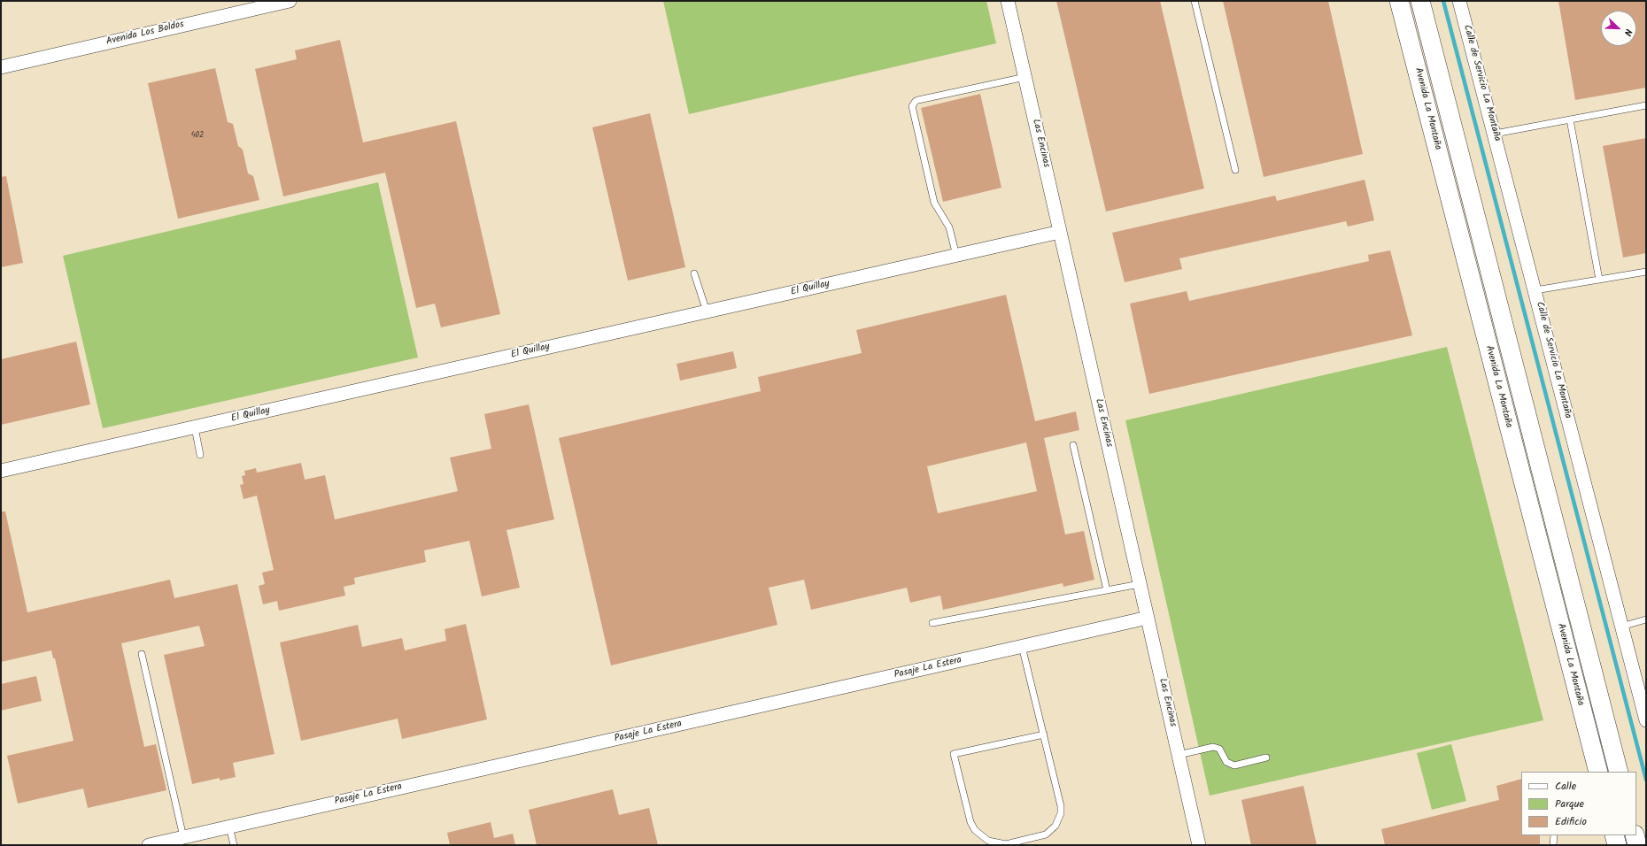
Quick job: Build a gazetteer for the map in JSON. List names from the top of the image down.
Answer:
{
  "streets": {
    "main road": ["Avenida La Montaña"],
    "street": [
      "Avenida Los Boldos",
      "Calle de Servicio La Montaña",
      "Las Encinas",
      "El Quillay",
      "Pasaje La Estera"
    ]
  },
  "crossings": [
    ["Las Encinas", "El Quillay"],
    ["Las Encinas", "Pasaje La Estera"]
  ],
  "house_numbers": ["402"],
  "legend": ["Calle", "Parque", "Edificio"],
  "north": "bottom right"
}
